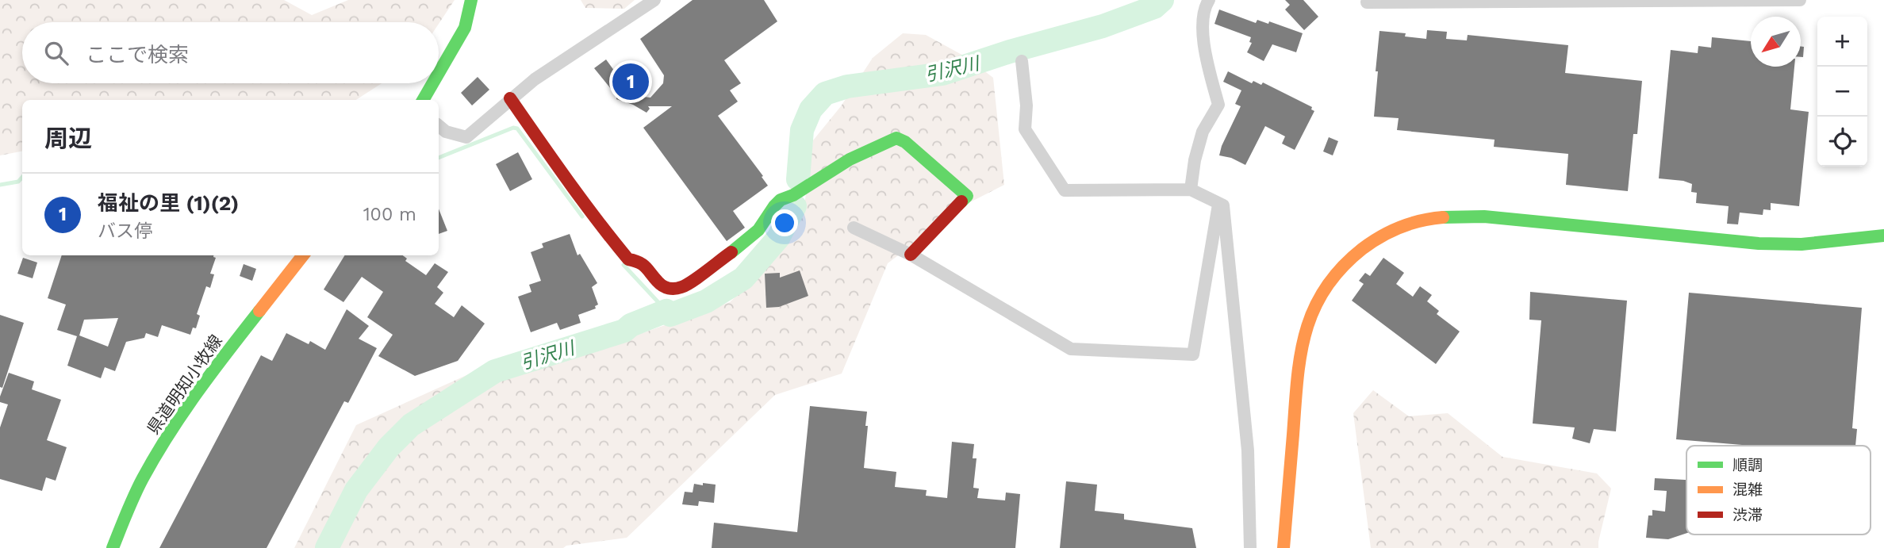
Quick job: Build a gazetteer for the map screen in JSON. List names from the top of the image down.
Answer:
{
  "streets": {
    "street": ["県道明知小牧線"]
  },
  "water": ["引沢川"],
  "legend": ["順調", "混雑", "渋滞"],
  "north": "bottom left",
  "page": {
    "map_buttons": ["+", "−"],
    "search": "ここで検索",
    "pins": "1",
    "heading": "周辺",
    "list": [
      {
        "mark": "1",
        "name": "福祉の里 (1)(2)",
        "note": "バス停",
        "value": "100 m"
      }
    ]
  }
}
